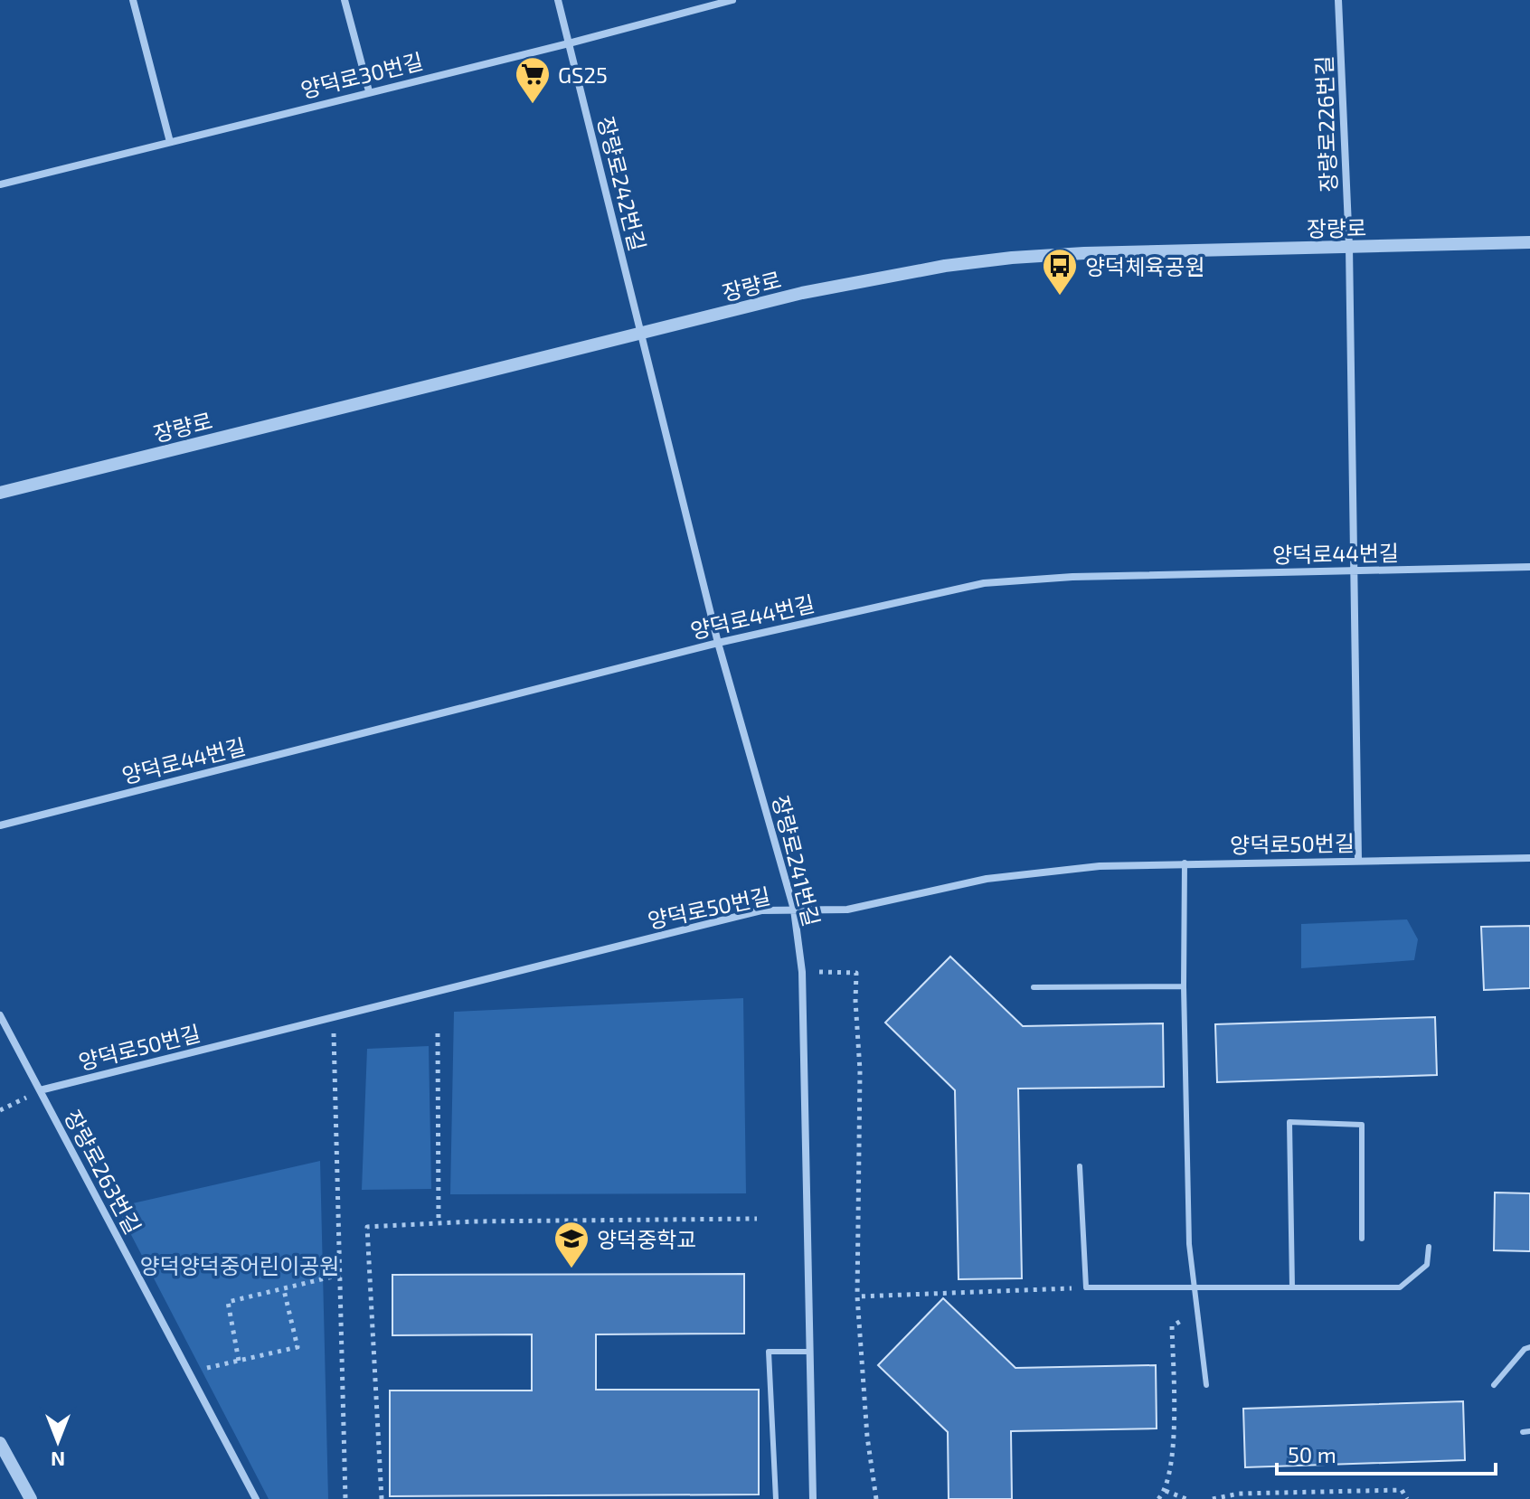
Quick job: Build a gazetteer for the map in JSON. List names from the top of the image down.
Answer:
{
  "streets": {
    "street": [
      "양덕로30번길",
      "장량로226번길",
      "장량로242번길",
      "장량로",
      "양덕로44번길",
      "양덕로50번길",
      "장량로241번길",
      "장량로263번길"
    ]
  },
  "crossings": [
    ["양덕로30번길", "장량로242번길"],
    ["장량로226번길", "장량로"],
    ["장량로226번길", "양덕로44번길"],
    ["장량로226번길", "양덕로50번길"],
    ["장량로242번길", "장량로"],
    ["장량로242번길", "장량로241번길"],
    ["장량로", "장량로241번길"],
    ["양덕로44번길", "장량로241번길"],
    ["양덕로50번길", "장량로241번길"],
    ["양덕로50번길", "장량로263번길"]
  ],
  "parks": ["양덕양덕중어린이공원"],
  "places": {
    "supermarket": ["GS25"],
    "bus stop": ["양덕체육공원"],
    "school or university": ["양덕중학교"]
  },
  "scale_bar": "50 m",
  "north": "bottom"
}
